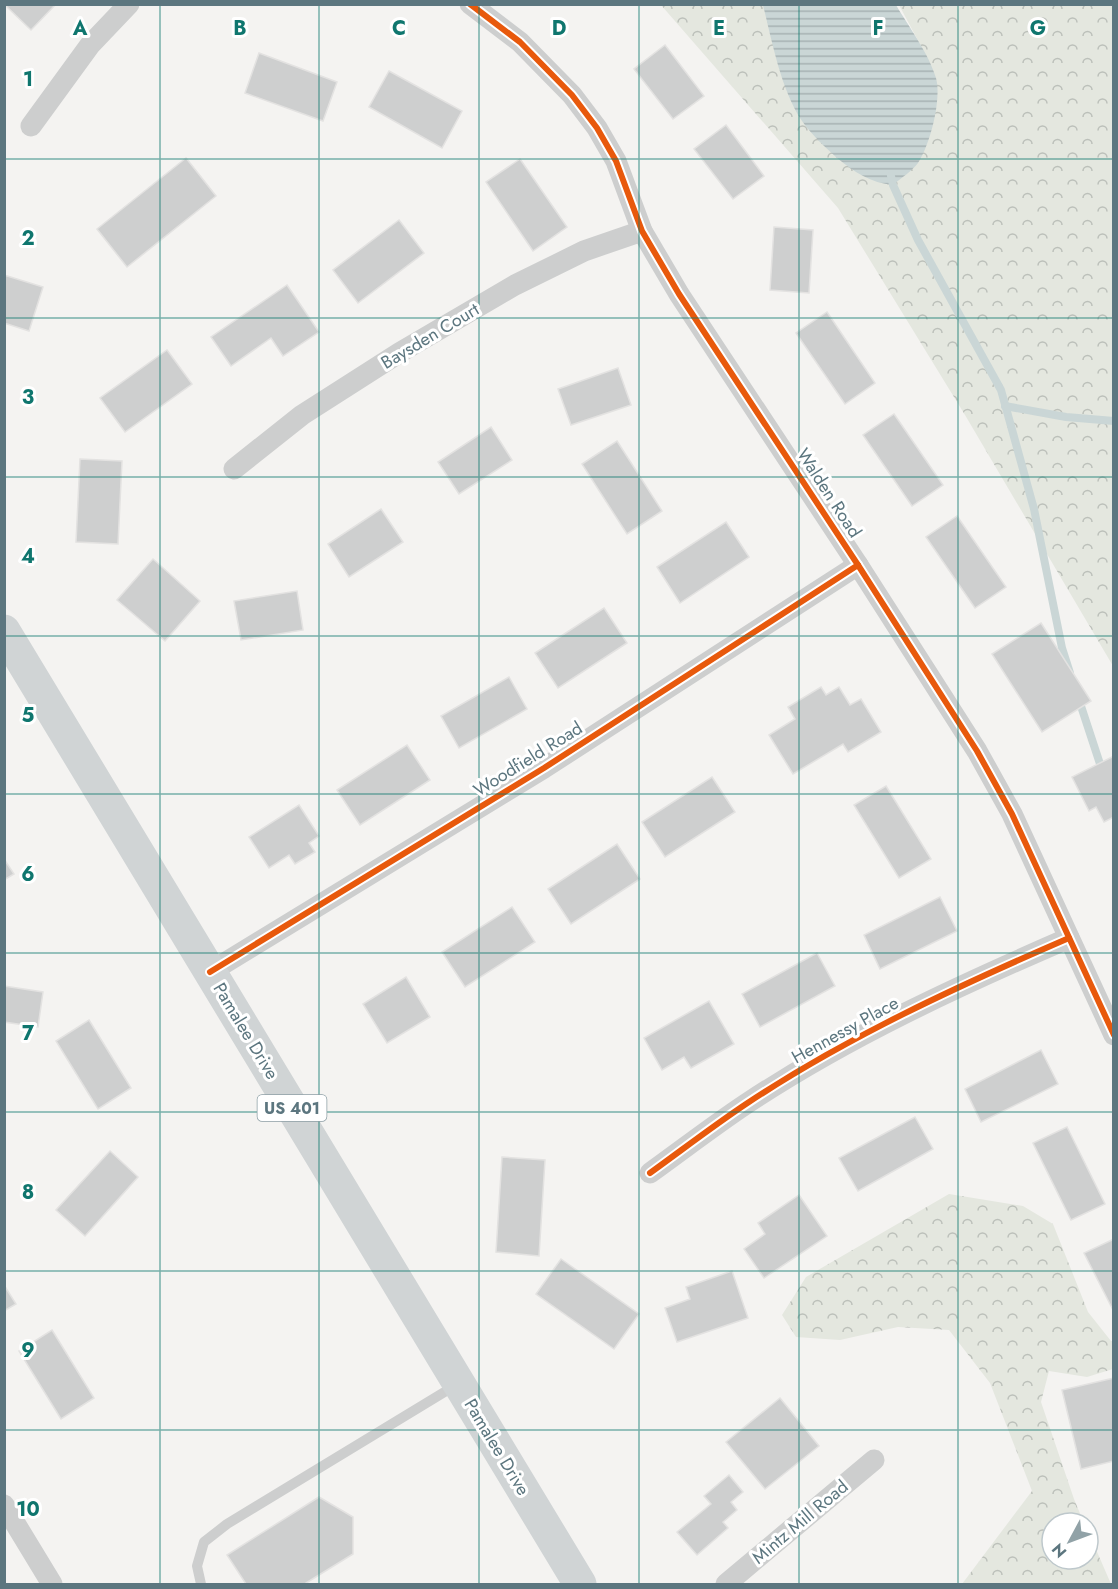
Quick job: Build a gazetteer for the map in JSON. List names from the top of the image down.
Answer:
{
  "streets": {
    "main road": ["Pamalee Drive", "US 401"],
    "street": [
      "Baysden Court",
      "Walden Road",
      "Woodfield Road",
      "Hennessy Place",
      "Mintz Mill Road"
    ]
  },
  "crossings": [
    ["Baysden Court", "Walden Road"],
    ["Walden Road", "Woodfield Road"],
    ["Walden Road", "Hennessy Place"],
    ["Woodfield Road", "Pamalee Drive"]
  ],
  "north": "bottom left",
  "grid": {
    "columns": [
      "A",
      "B",
      "C",
      "D",
      "E",
      "F",
      "G"
    ],
    "rows": [
      "1",
      "2",
      "3",
      "4",
      "5",
      "6",
      "7",
      "8",
      "9",
      "10"
    ]
  }
}
